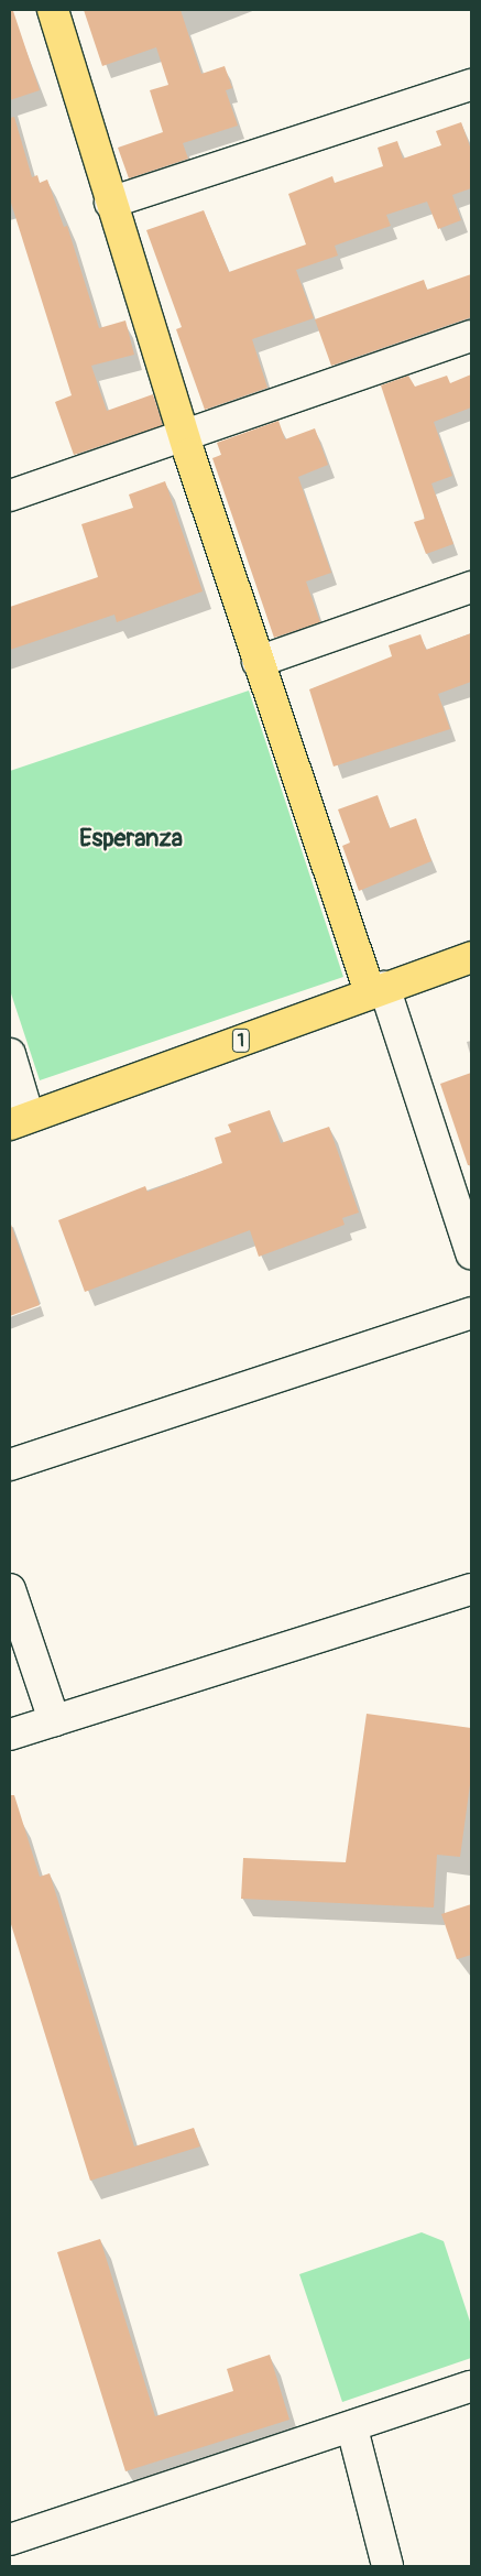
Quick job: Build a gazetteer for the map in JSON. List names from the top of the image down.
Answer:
{
  "streets": {
    "main road": ["1"]
  },
  "districts": ["Esperanza"]
}
